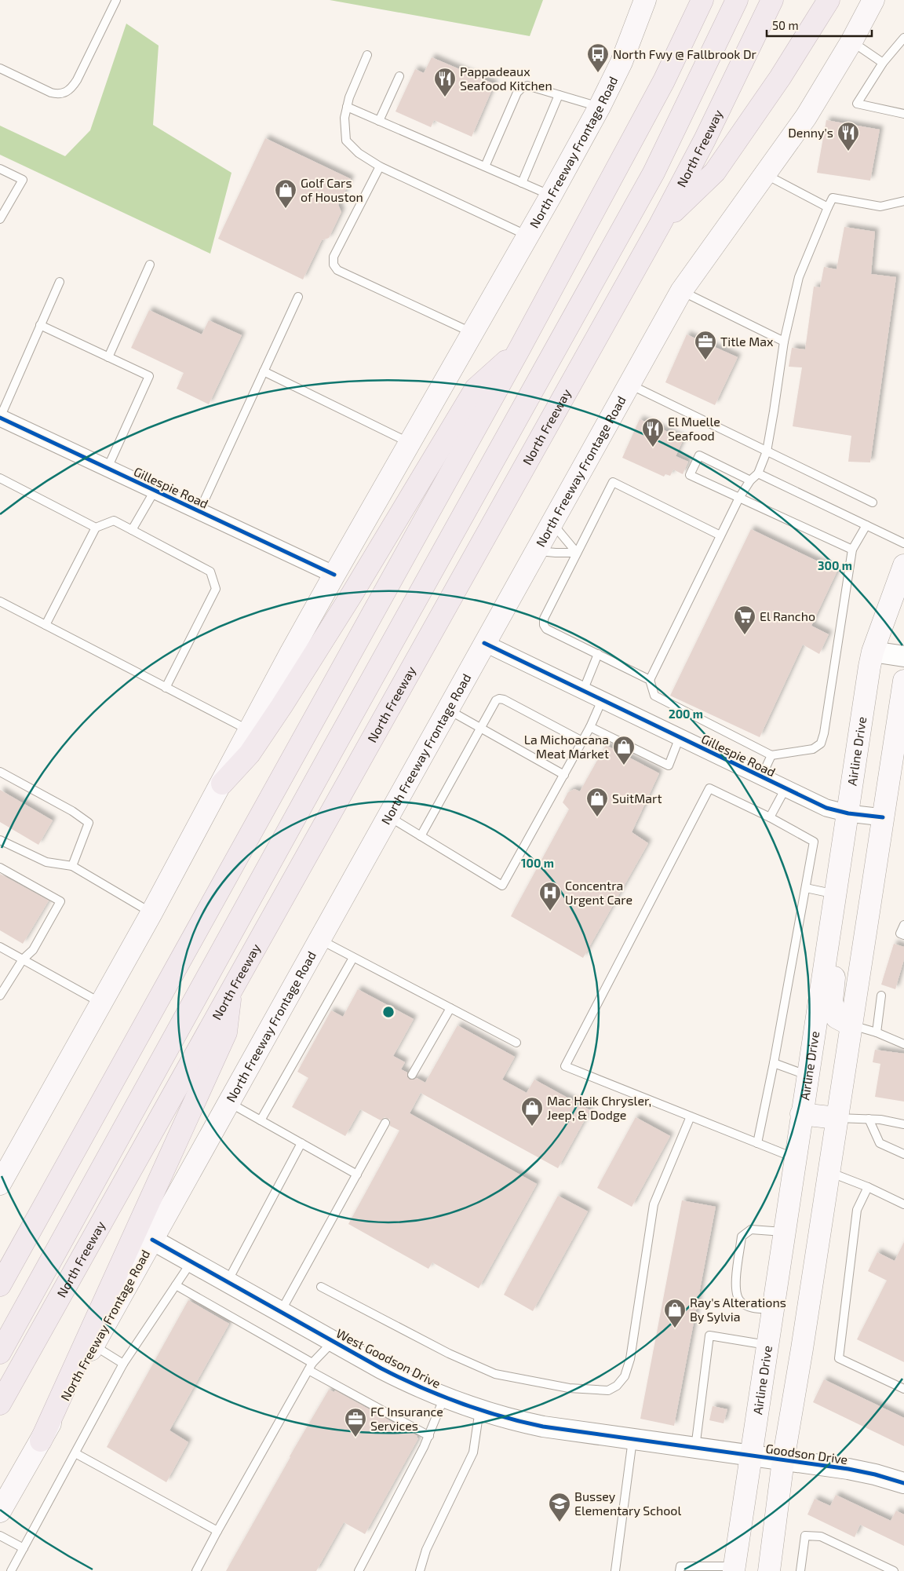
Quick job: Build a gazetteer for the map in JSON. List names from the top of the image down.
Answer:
{
  "streets": {
    "highway": ["North Freeway"],
    "main road": ["North Freeway Frontage Road", "Airline Drive"],
    "street": ["Gillespie Road", "West Goodson Drive", "Goodson Drive"]
  },
  "crossings": [
    ["North Freeway Frontage Road", "Gillespie Road"],
    ["North Freeway Frontage Road", "West Goodson Drive"],
    ["Gillespie Road", "Airline Drive"],
    ["Airline Drive", "West Goodson Drive"],
    ["Airline Drive", "Goodson Drive"],
    ["West Goodson Drive", "Goodson Drive"]
  ],
  "places": {
    "bus stop": ["North Fwy @ Fallbrook Dr"],
    "restaurant": ["Pappadeaux Seafood Kitchen", "Denny's", "El Muelle Seafood"],
    "shop": [
      "Golf Cars of Houston",
      "La Michoacana Meat Market",
      "SuitMart",
      "Mac Haik Chrysler, Jeep, & Dodge",
      "Ray's Alterations By Sylvia"
    ],
    "office": ["Title Max", "FC Insurance Services"],
    "supermarket": ["El Rancho"],
    "hospital": ["Concentra Urgent Care"],
    "school or university": ["Bussey Elementary School"]
  },
  "scale_bar": "50 m",
  "rings": ["300 m", "200 m", "100 m"]
}
